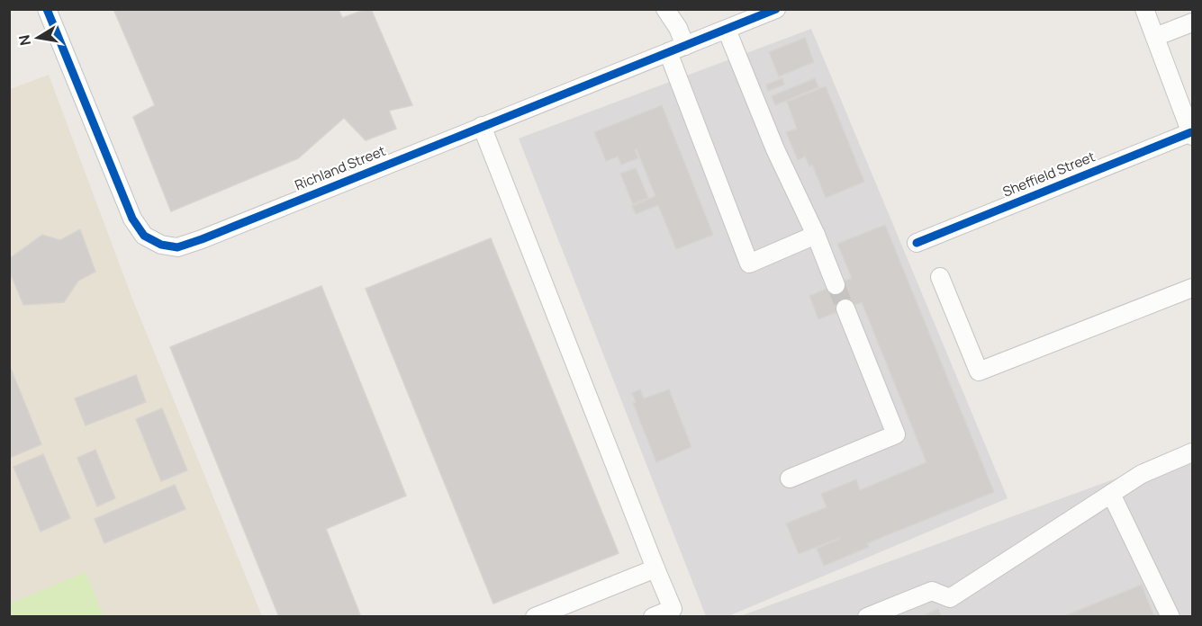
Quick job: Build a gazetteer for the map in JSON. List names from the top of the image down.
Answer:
{
  "streets": {
    "street": ["Richland Street", "Sheffield Street"]
  },
  "north": "left"
}
